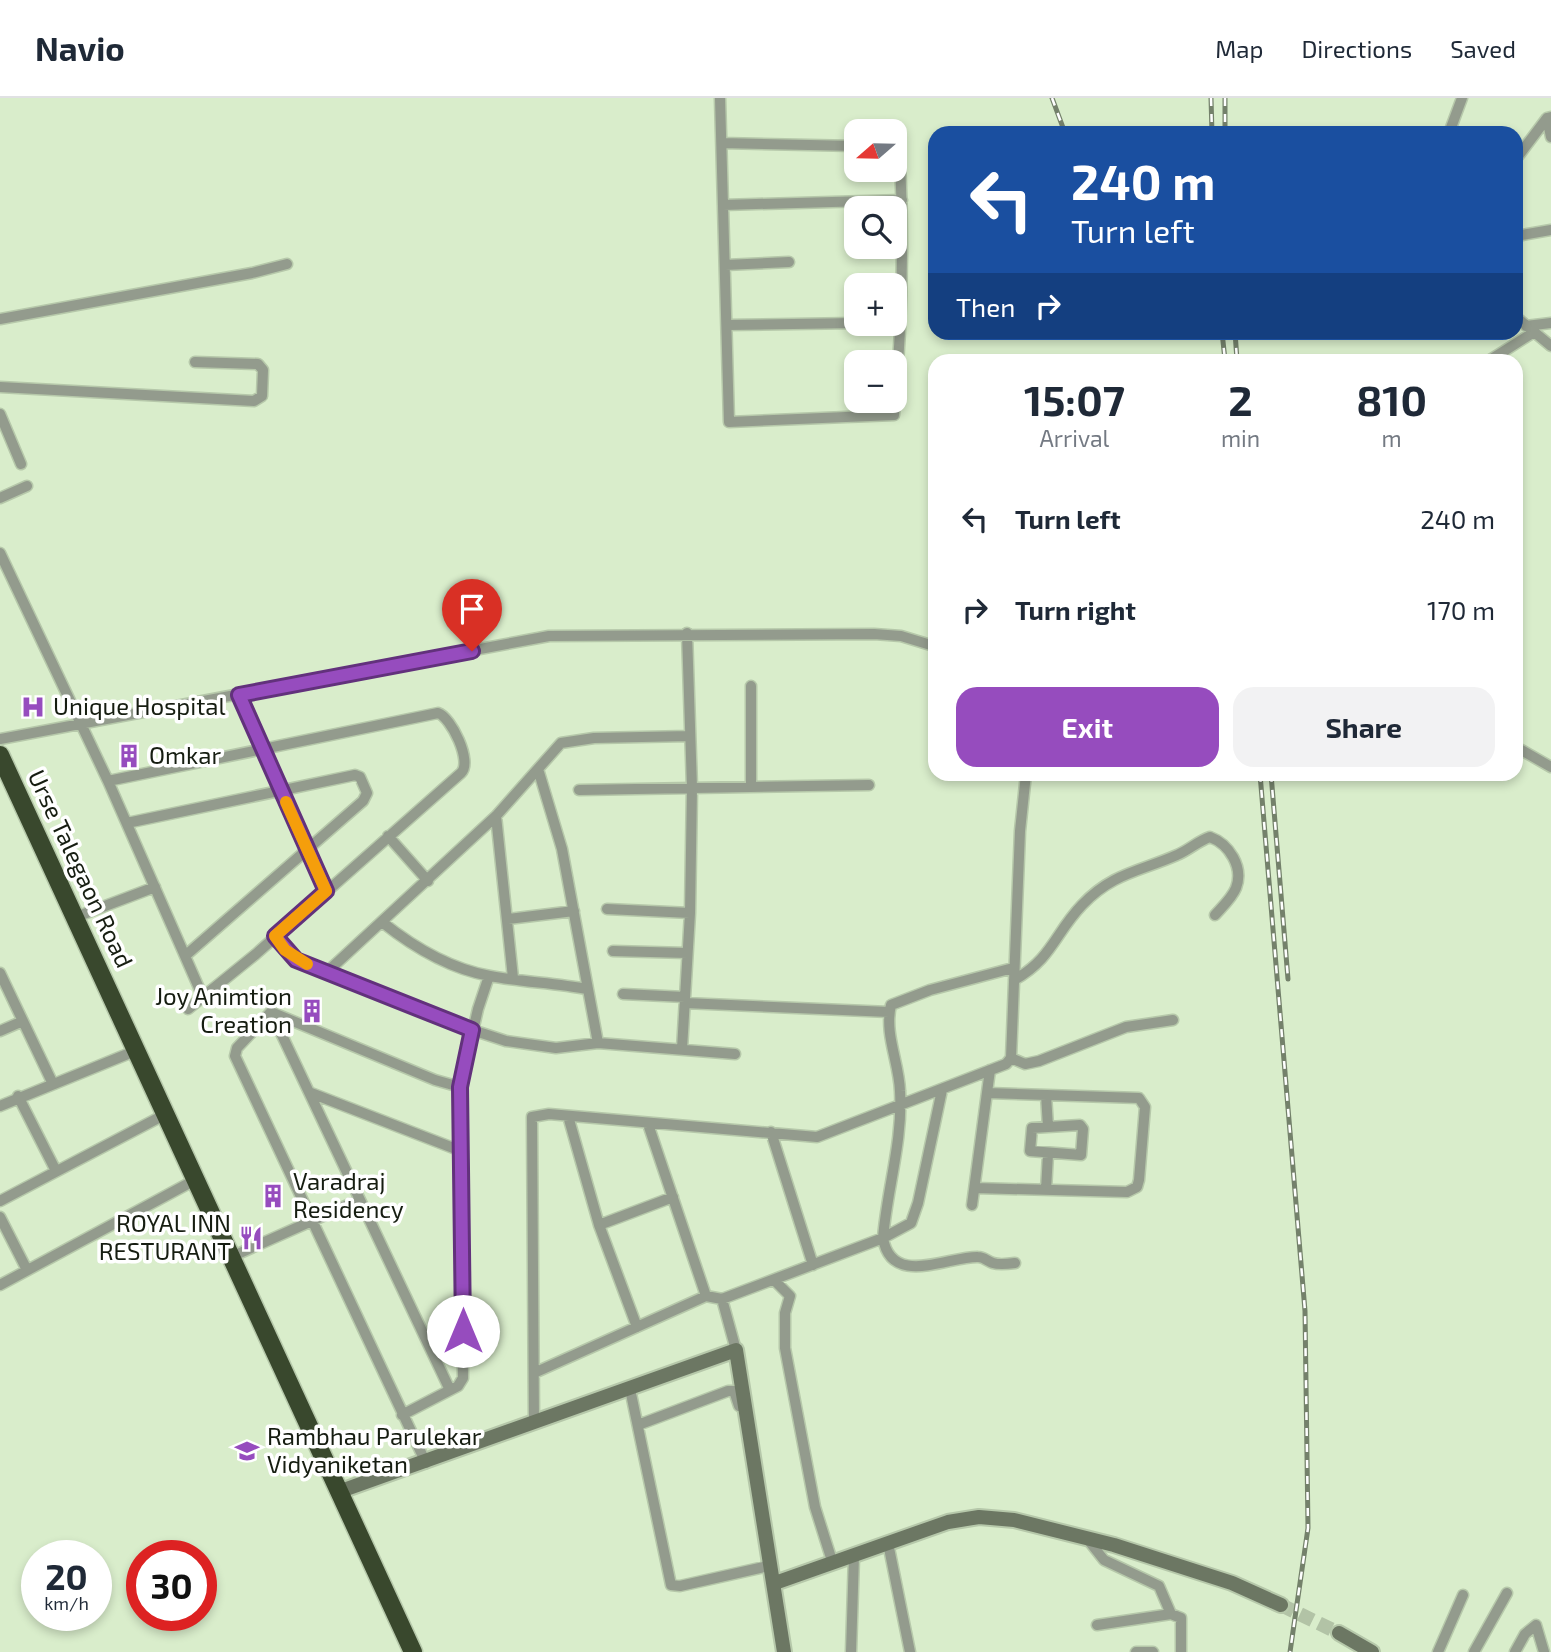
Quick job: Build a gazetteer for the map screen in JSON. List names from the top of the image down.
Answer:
{
  "streets": {
    "highway": ["Urse Talegaon Road"]
  },
  "places": {
    "hospital": ["Unique Hospital"],
    "building": ["Omkar", "Joy Animtion Creation", "Varadraj Residency"],
    "restaurant": ["ROYAL INN RESTURANT"],
    "school or university": ["Rambhau Parulekar Vidyaniketan"]
  },
  "north": "left",
  "page": {
    "header": "Navio",
    "nav": ["Map", "Directions", "Saved"],
    "map_buttons": ["+", "−"],
    "turn": ["240 m", "Turn left"],
    "then": "Then",
    "eta": [
      "15:07",
      "Arrival",
      "2",
      "min",
      "810",
      "m"
    ],
    "list": [
      {
        "name": "Turn left",
        "value": "240 m"
      },
      {
        "name": "Turn right",
        "value": "170 m"
      }
    ],
    "buttons": ["Exit", "Share"],
    "speed": "20 km/h",
    "limit": "30"
  }
}
